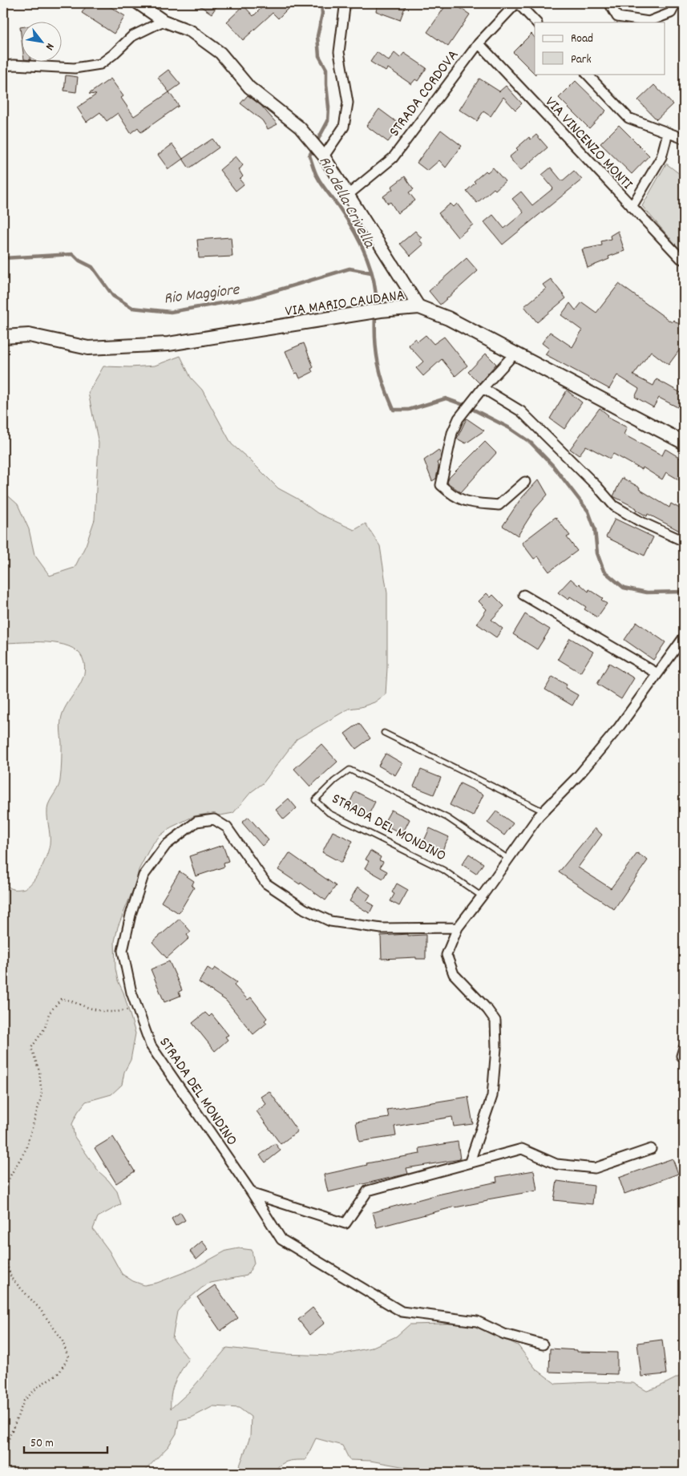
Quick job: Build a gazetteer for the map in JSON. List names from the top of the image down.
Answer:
{
  "streets": {
    "main road": ["VIA MARIO CAUDANA"],
    "street": ["STRADA CORDOVA", "VIA VINCENZO MONTI", "STRADA DEL MONDINO"]
  },
  "crossings": [
    ["STRADA CORDOVA", "VIA VINCENZO MONTI"]
  ],
  "water": ["Rio della Crivella", "Rio Maggiore"],
  "legend": ["Road", "Park"],
  "scale_bar": "50 m",
  "north": "bottom right"
}
